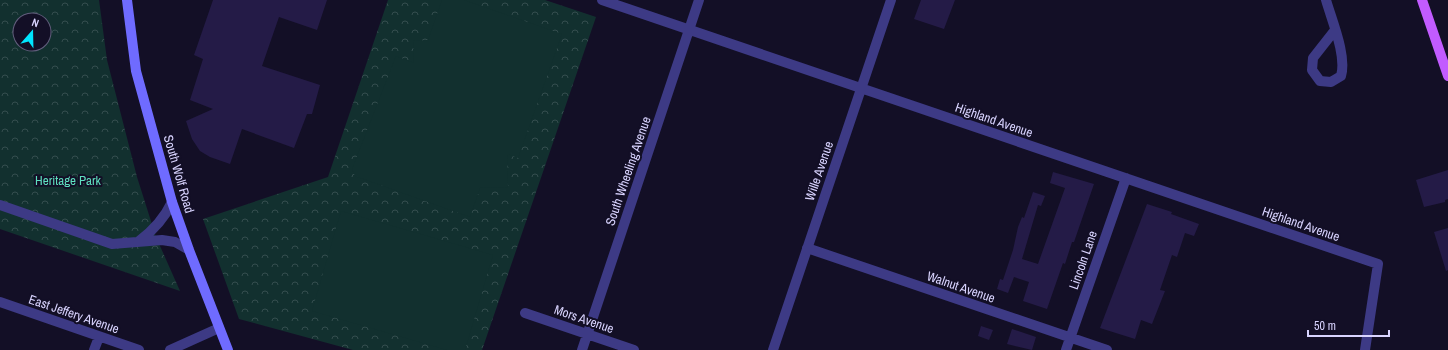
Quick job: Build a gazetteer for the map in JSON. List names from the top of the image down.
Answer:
{
  "streets": {
    "main road": ["South Wolf Road"],
    "street": [
      "Highland Avenue",
      "South Wheeling Avenue",
      "Wille Avenue",
      "Lincoln Lane",
      "Walnut Avenue",
      "East Jeffery Avenue",
      "Mors Avenue"
    ]
  },
  "crossings": [
    ["Highland Avenue", "South Wheeling Avenue"],
    ["Highland Avenue", "Wille Avenue"],
    ["Highland Avenue", "Lincoln Lane"],
    ["South Wheeling Avenue", "Mors Avenue"],
    ["Wille Avenue", "Walnut Avenue"],
    ["Lincoln Lane", "Walnut Avenue"]
  ],
  "parks": ["Heritage Park"],
  "scale_bar": "50 m",
  "north": "top"
}
